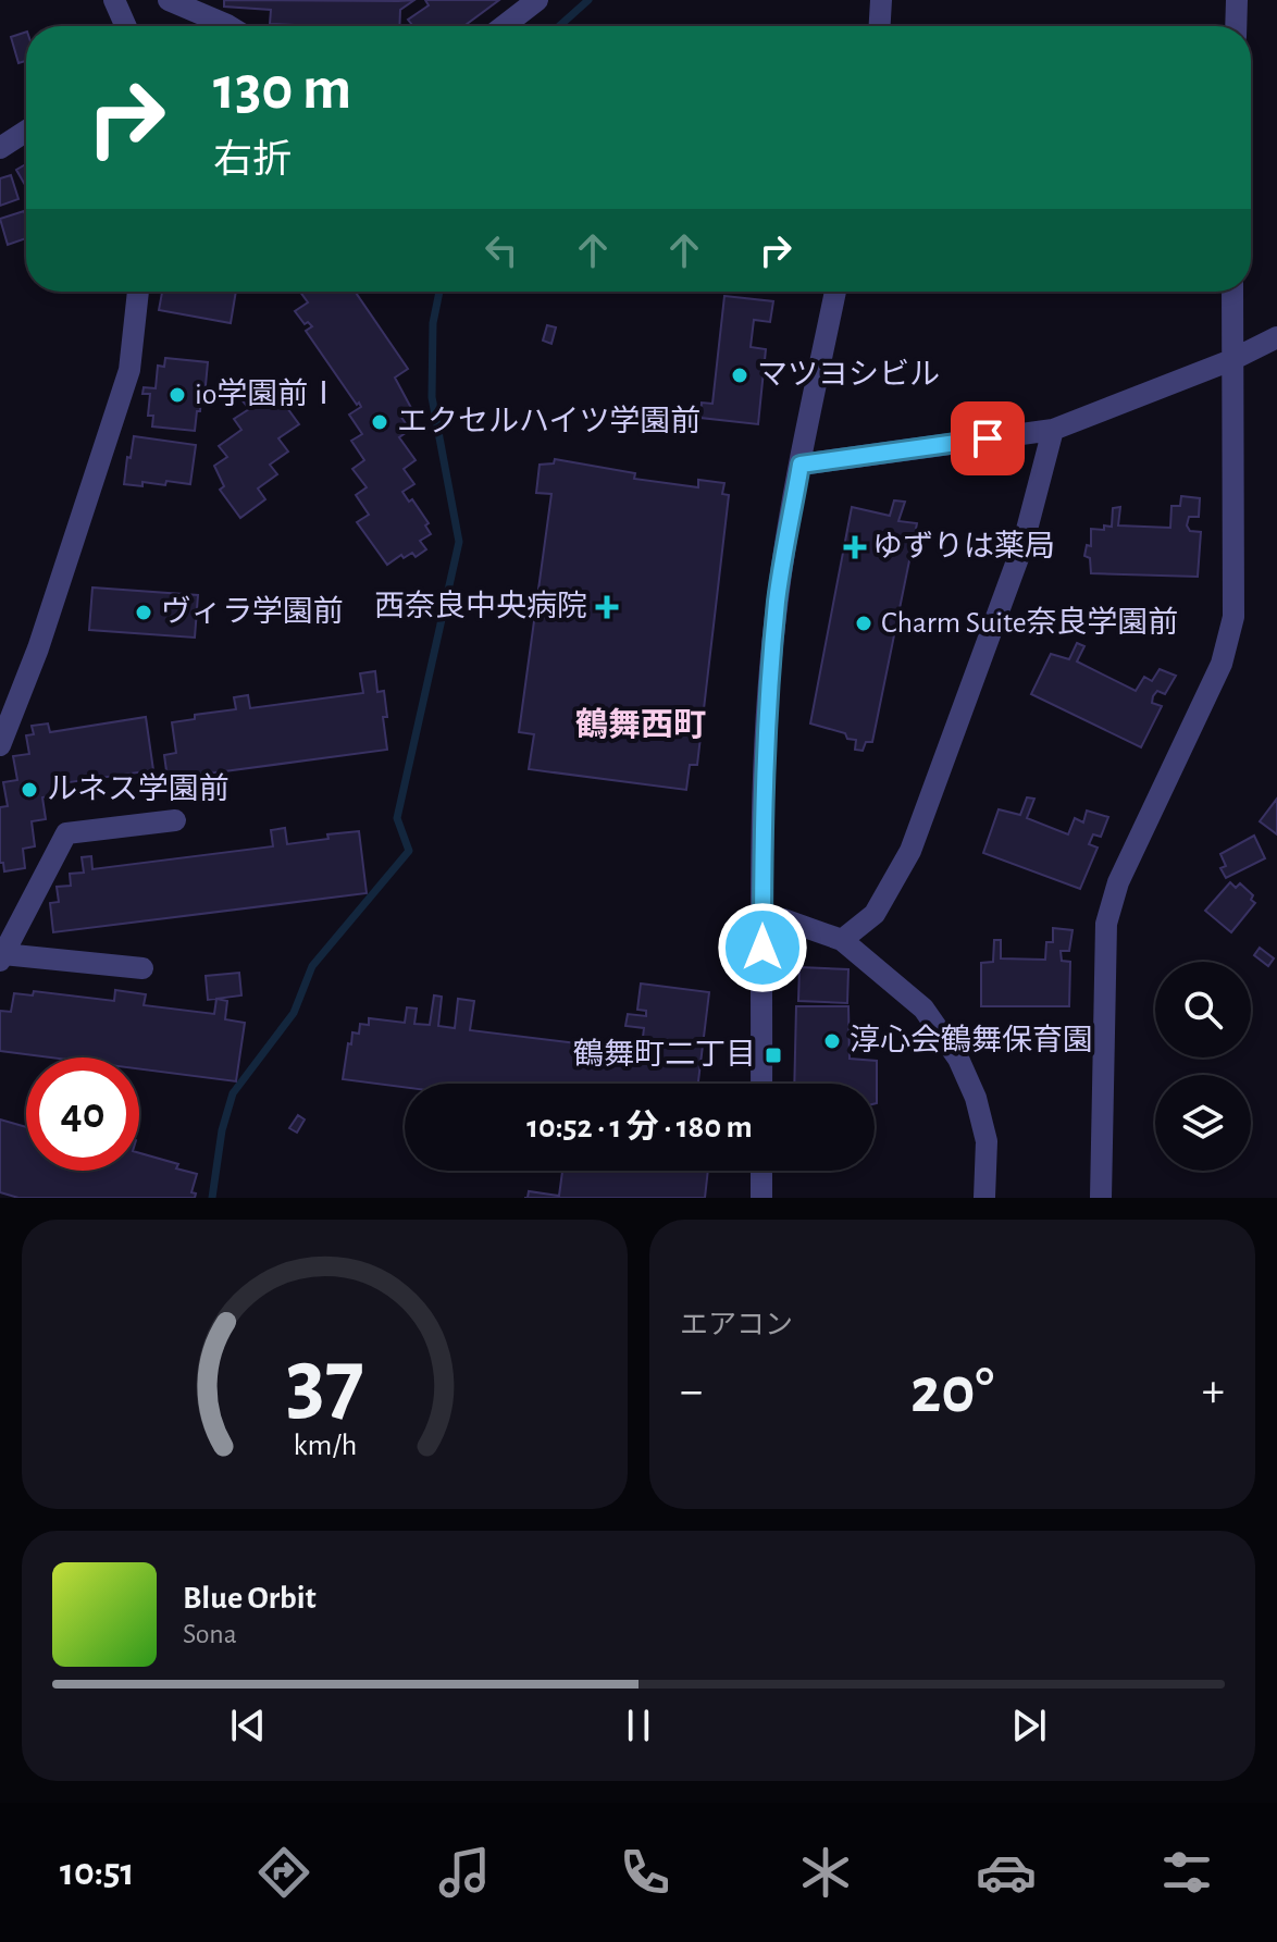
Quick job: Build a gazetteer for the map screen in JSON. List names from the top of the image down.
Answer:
{
  "districts": ["鶴舞西町"],
  "places": {
    "other": [
      "マツヨシビル",
      "io学園前Ⅰ",
      "エクセルハイツ学園前",
      "ヴィラ学園前",
      "Charm Suite奈良学園前",
      "ルネス学園前",
      "淳心会鶴舞保育園"
    ],
    "health": ["ゆずりは薬局", "西奈良中央病院"],
    "transit": ["鶴舞町二丁目"]
  },
  "page": {
    "turn": ["130 m", "右折"],
    "limit": "40",
    "trip": "10:52 · 1 分 · 180 m",
    "tile": "エアコン",
    "heat": ["−", "20°", "+"],
    "song": ["Blue Orbit", "Sona"],
    "tabs": "10:51",
    "gauge": ["37", "km/h"]
  }
}
